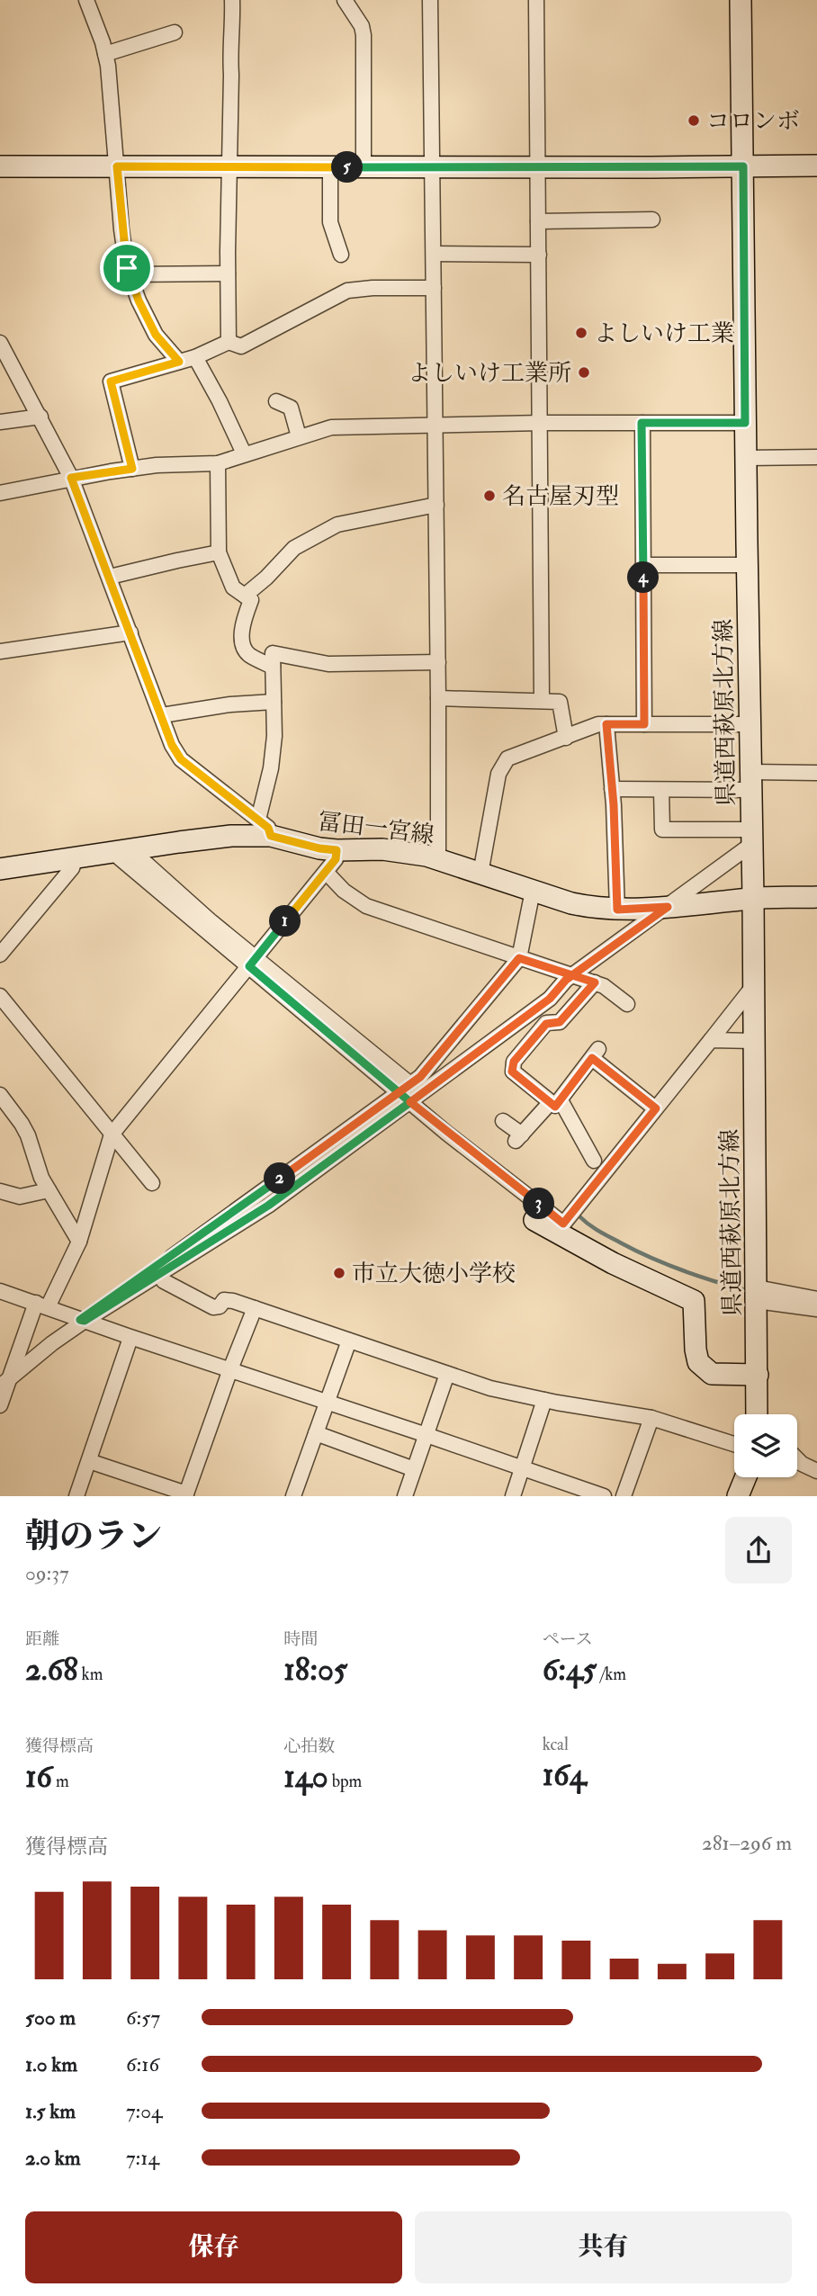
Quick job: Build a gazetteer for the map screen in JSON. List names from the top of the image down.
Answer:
{
  "streets": {
    "main road": ["県道西萩原北方線", "冨田一宮線"]
  },
  "crossings": [
    ["県道西萩原北方線", "冨田一宮線"]
  ],
  "places": [
    "コロンボ",
    "よしいけ工業",
    "よしいけ工業所",
    "名古屋刃型",
    "市立大徳小学校"
  ],
  "page": {
    "pins": [
      "5",
      "4",
      "1",
      "2",
      "3"
    ],
    "heading": ["朝のラン", "09:37"],
    "stats": [
      ["距離", "2.68 km"],
      ["時間", "18:05"],
      ["ペース", "6:45 /km"],
      ["獲得標高", "16 m"],
      ["心拍数", "140 bpm"],
      ["kcal", "164"]
    ],
    "chart": ["獲得標高", "281–296 m"],
    "list": [
      {
        "name": "500 m",
        "note": "6:57"
      },
      {
        "name": "1.0 km",
        "note": "6:16"
      },
      {
        "name": "1.5 km",
        "note": "7:04"
      },
      {
        "name": "2.0 km",
        "note": "7:14"
      }
    ],
    "buttons": ["保存", "共有"]
  }
}
